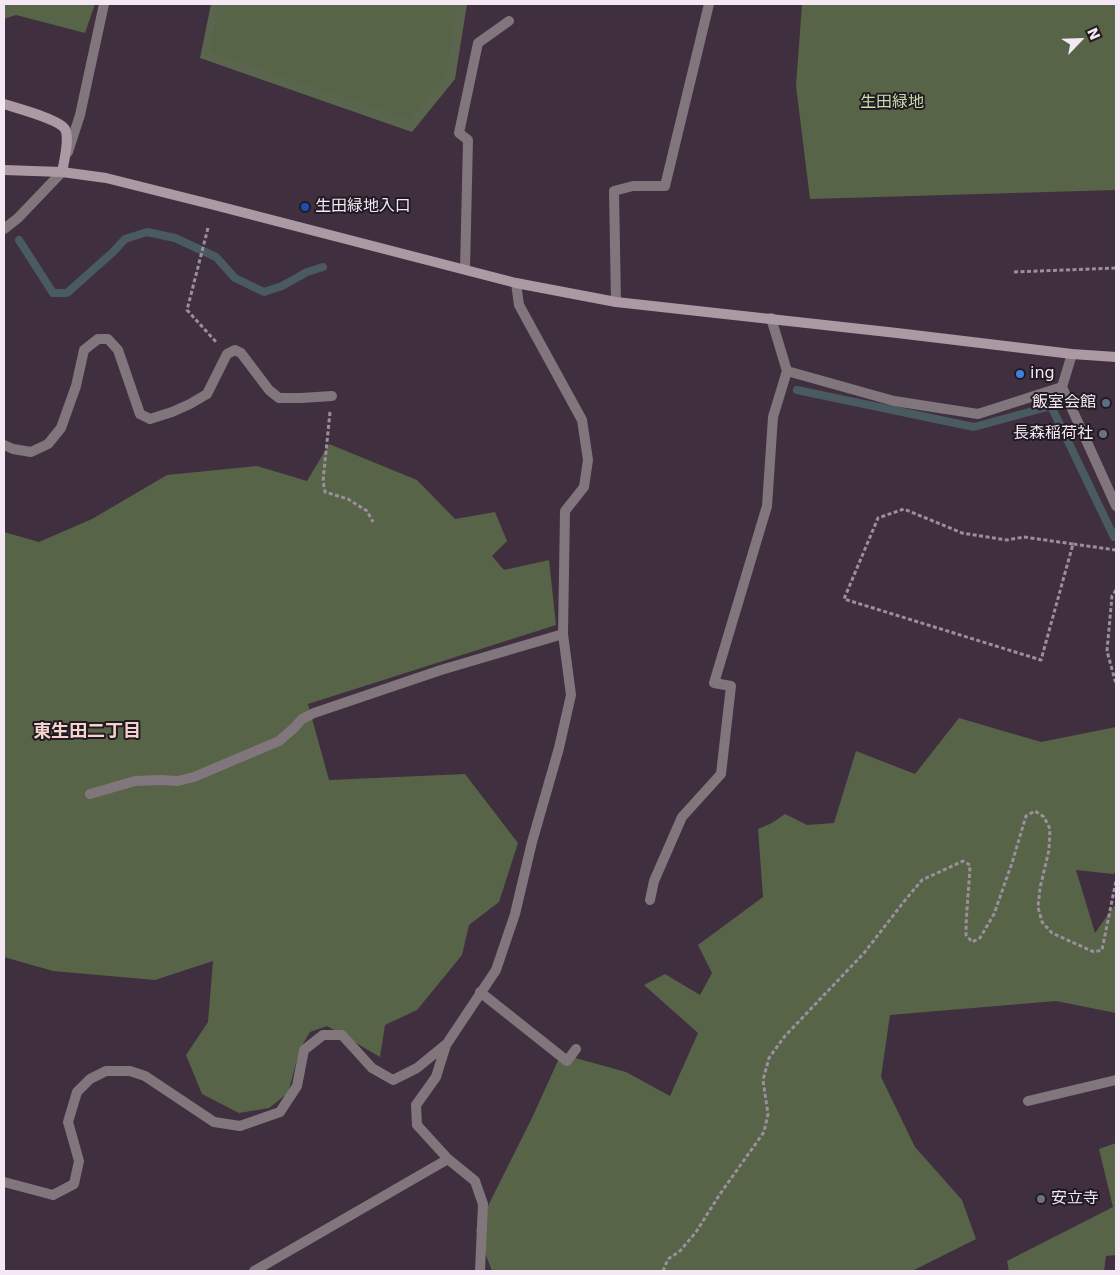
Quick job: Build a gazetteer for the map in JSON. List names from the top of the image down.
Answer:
{
  "districts": ["東生田二丁目"],
  "parks": ["生田緑地"],
  "places": [
    "生田緑地入口",
    "ing",
    "飯室会館",
    "長森稲荷社",
    "安立寺"
  ],
  "north": "top right"
}
